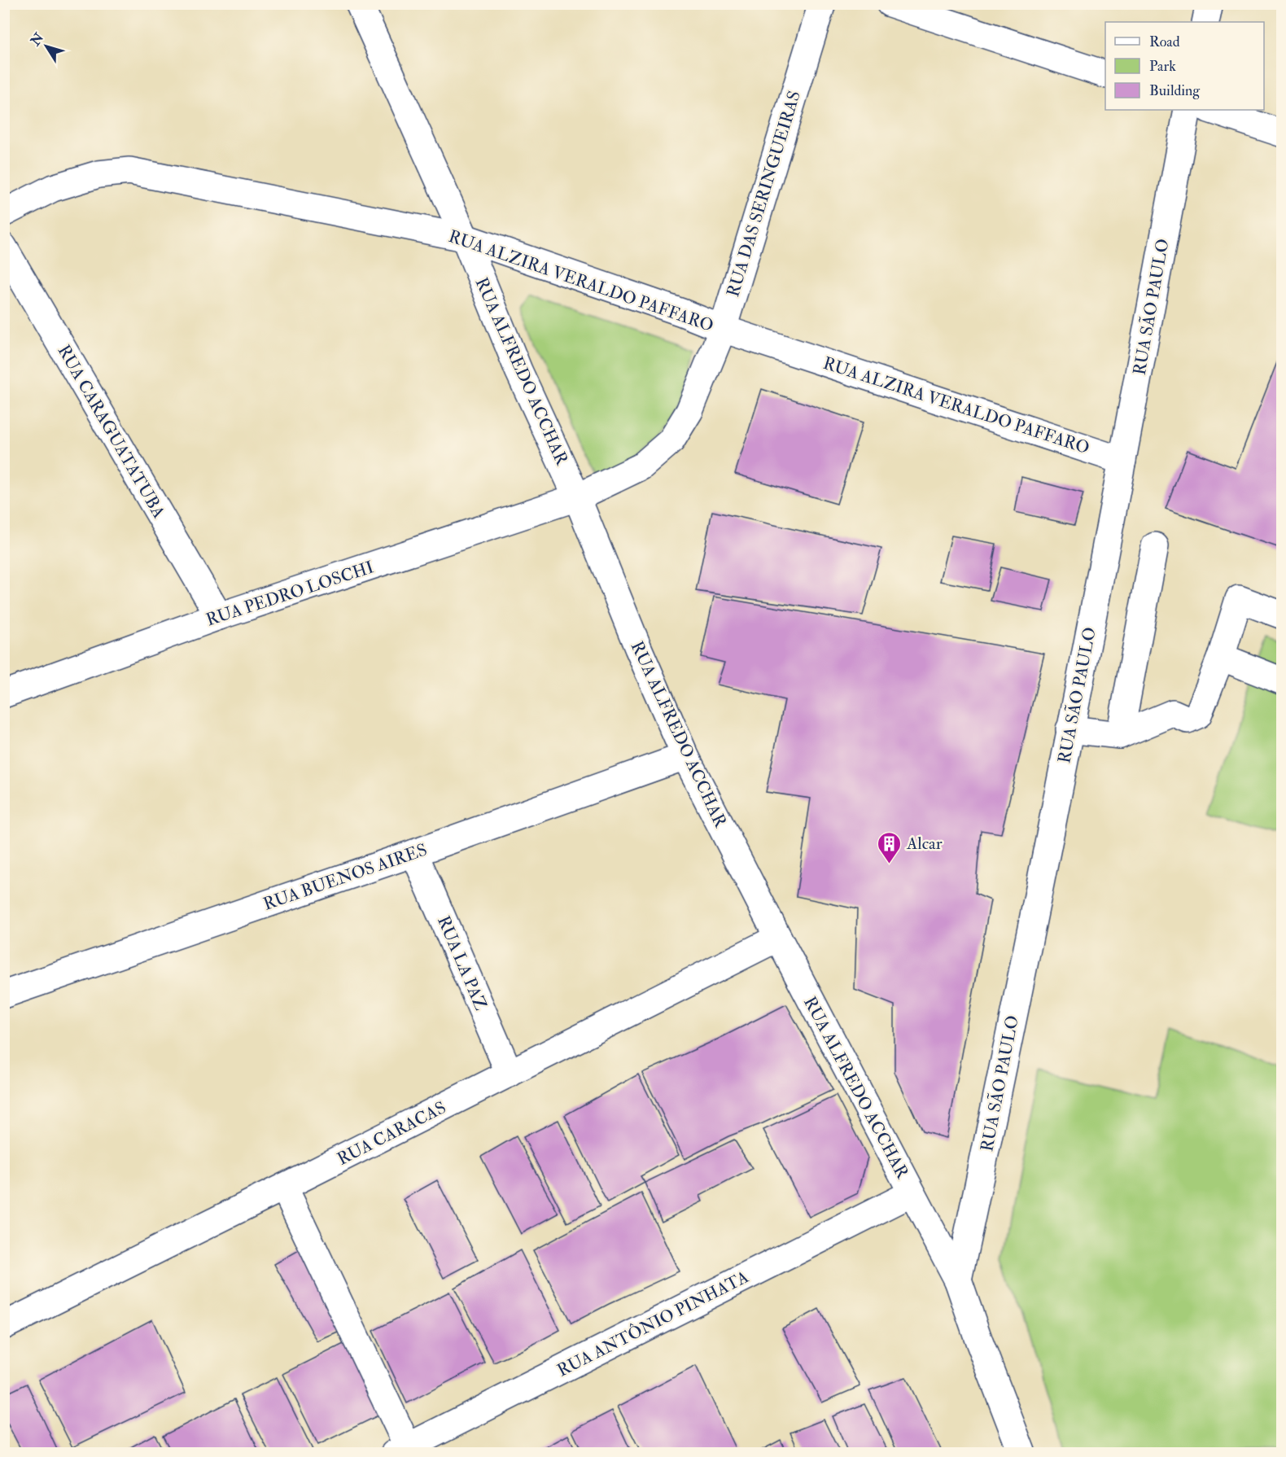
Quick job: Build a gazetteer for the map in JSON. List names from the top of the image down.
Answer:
{
  "streets": {
    "street": [
      "RUA DAS SERINGUEIRAS",
      "RUA ALZIRA VERALDO PAFFARO",
      "RUA SÃO PAULO",
      "RUA ALFREDO ACCHAR",
      "RUA CARAGUATATUBA",
      "RUA PEDRO LOSCHI",
      "RUA BUENOS AIRES",
      "RUA LA PAZ",
      "RUA CARACAS",
      "RUA ANTÔNIO PINHATA"
    ]
  },
  "crossings": [
    ["RUA DAS SERINGUEIRAS", "RUA ALZIRA VERALDO PAFFARO"],
    ["RUA DAS SERINGUEIRAS", "RUA ALFREDO ACCHAR"],
    ["RUA DAS SERINGUEIRAS", "RUA PEDRO LOSCHI"],
    ["RUA ALZIRA VERALDO PAFFARO", "RUA SÃO PAULO"],
    ["RUA ALZIRA VERALDO PAFFARO", "RUA ALFREDO ACCHAR"],
    ["RUA SÃO PAULO", "RUA ALFREDO ACCHAR"],
    ["RUA ALFREDO ACCHAR", "RUA PEDRO LOSCHI"],
    ["RUA ALFREDO ACCHAR", "RUA BUENOS AIRES"],
    ["RUA ALFREDO ACCHAR", "RUA CARACAS"],
    ["RUA ALFREDO ACCHAR", "RUA ANTÔNIO PINHATA"],
    ["RUA CARAGUATATUBA", "RUA PEDRO LOSCHI"],
    ["RUA BUENOS AIRES", "RUA LA PAZ"],
    ["RUA LA PAZ", "RUA CARACAS"]
  ],
  "places": {
    "building": ["Alcar"]
  },
  "legend": ["Road", "Park", "Building"],
  "north": "top left"
}
